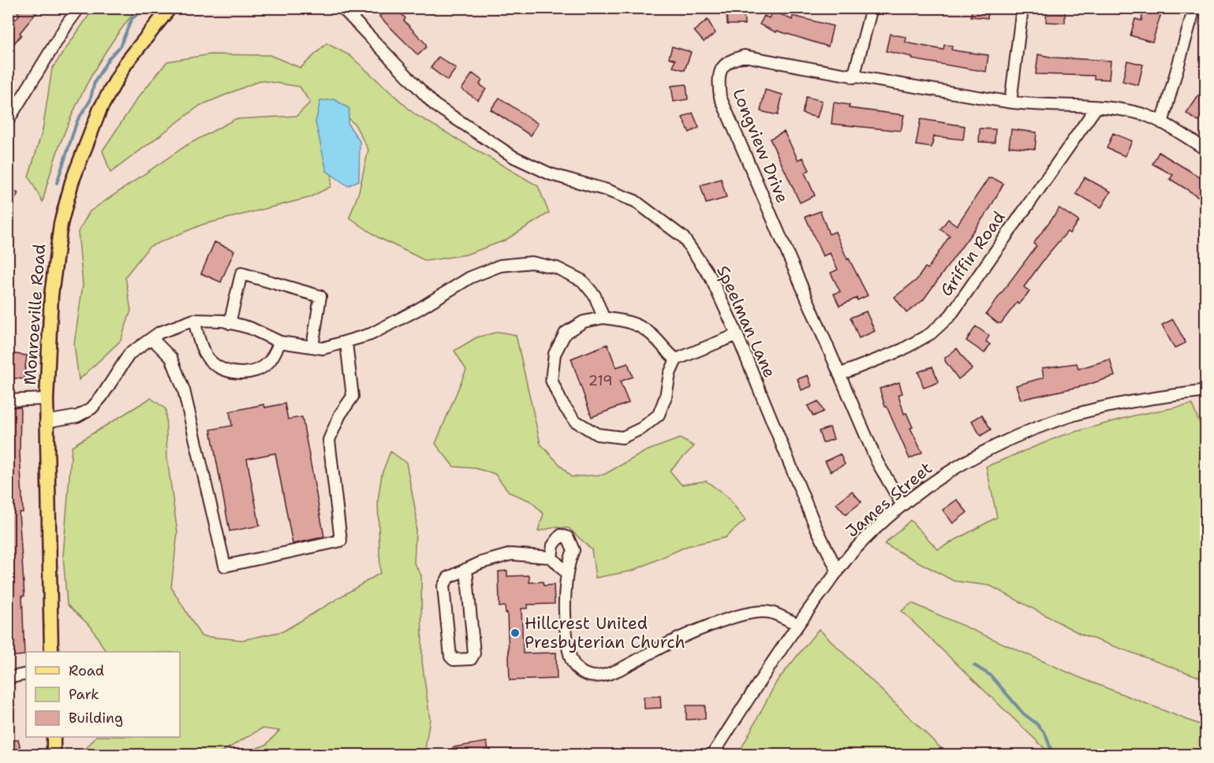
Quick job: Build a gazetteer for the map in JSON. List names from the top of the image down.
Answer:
{
  "streets": {
    "main road": ["Monroeville Road"],
    "street": [
      "Longview Drive",
      "Griffin Road",
      "Speelman Lane",
      "James Street"
    ]
  },
  "crossings": [
    ["Longview Drive", "Griffin Road"],
    ["Longview Drive", "James Street"],
    ["Speelman Lane", "James Street"]
  ],
  "places": ["Hillcrest United Presbyterian Church"],
  "house_numbers": ["219"],
  "legend": ["Road", "Park", "Building"]
}
